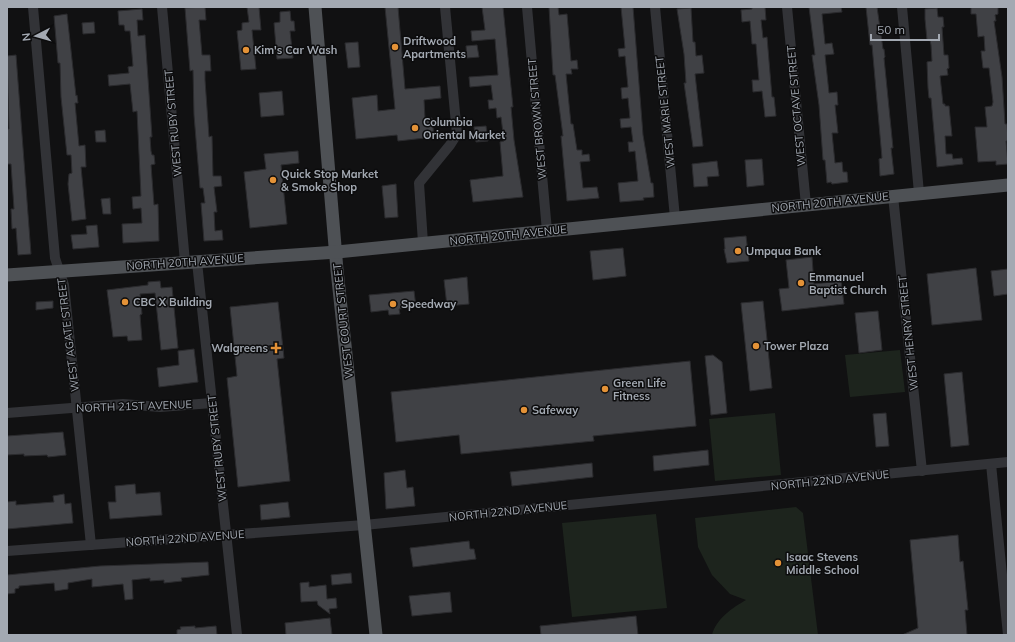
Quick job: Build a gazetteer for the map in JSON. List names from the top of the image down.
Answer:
{
  "streets": {
    "main road": ["NORTH 20TH AVENUE", "WEST COURT STREET"],
    "street": [
      "WEST OCTAVE STREET",
      "WEST MARIE STREET",
      "WEST BROWN STREET",
      "WEST RUBY STREET",
      "WEST HENRY STREET",
      "WEST AGATE STREET",
      "NORTH 21ST AVENUE",
      "NORTH 22ND AVENUE"
    ]
  },
  "crossings": [
    ["WEST OCTAVE STREET", "NORTH 20TH AVENUE"],
    ["WEST MARIE STREET", "NORTH 20TH AVENUE"],
    ["WEST BROWN STREET", "NORTH 20TH AVENUE"],
    ["WEST RUBY STREET", "NORTH 20TH AVENUE"],
    ["WEST RUBY STREET", "NORTH 21ST AVENUE"],
    ["WEST RUBY STREET", "NORTH 22ND AVENUE"],
    ["NORTH 20TH AVENUE", "WEST COURT STREET"],
    ["NORTH 20TH AVENUE", "WEST HENRY STREET"],
    ["NORTH 20TH AVENUE", "WEST AGATE STREET"],
    ["WEST COURT STREET", "NORTH 22ND AVENUE"],
    ["WEST HENRY STREET", "NORTH 22ND AVENUE"],
    ["WEST AGATE STREET", "NORTH 21ST AVENUE"],
    ["WEST AGATE STREET", "NORTH 22ND AVENUE"]
  ],
  "places": {
    "other": [
      "Driftwood Apartments",
      "Kim's Car Wash",
      "Columbia Oriental Market",
      "Quick Stop Market & Smoke Shop",
      "Umpqua Bank",
      "Emmanuel Baptist Church",
      "CBC X Building",
      "Speedway",
      "Tower Plaza",
      "Green Life Fitness",
      "Safeway",
      "Isaac Stevens Middle School"
    ],
    "health": ["Walgreens"]
  },
  "scale_bar": "50 m",
  "north": "left"
}
